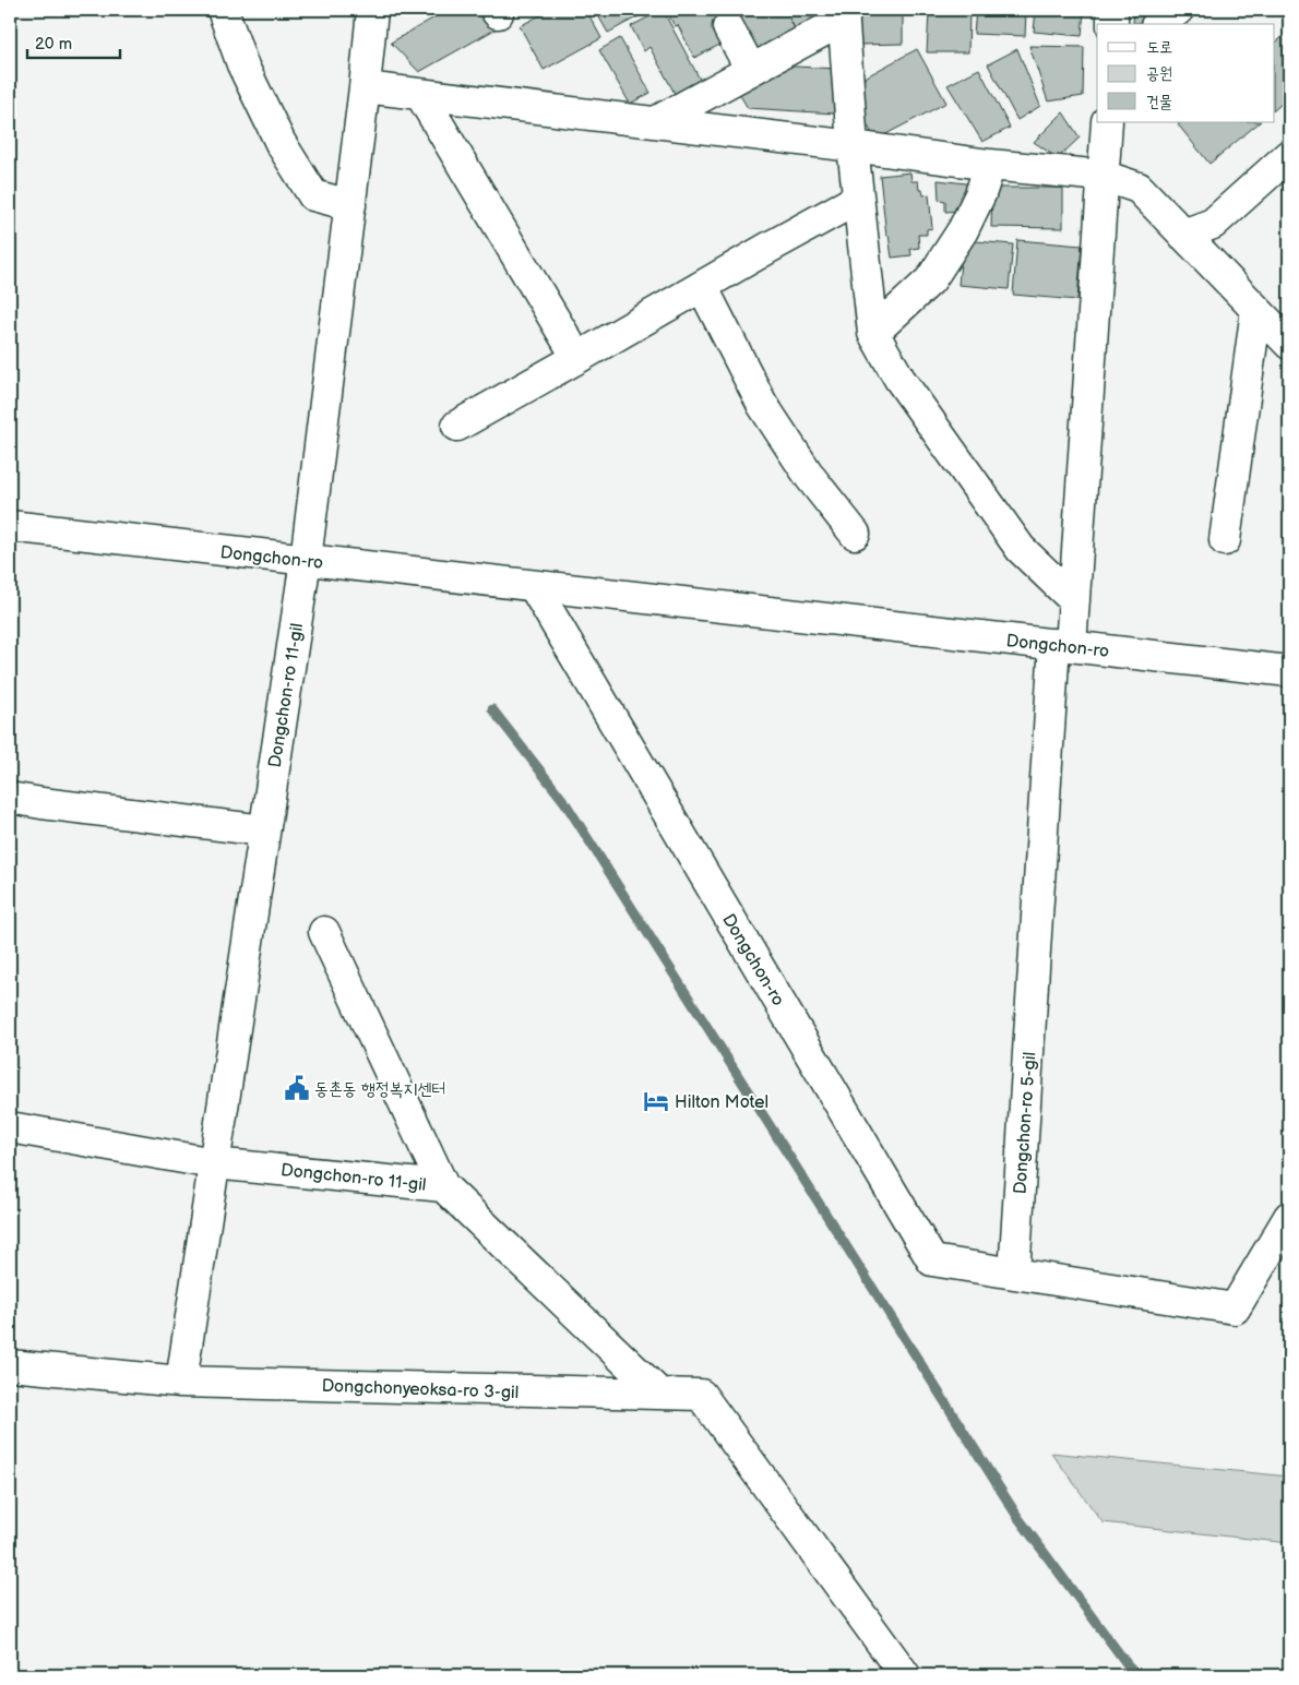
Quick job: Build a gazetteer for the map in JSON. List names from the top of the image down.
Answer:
{
  "streets": {
    "street": [
      "Dongchon-ro",
      "Dongchon-ro 11-gil",
      "Dongchon-ro 5-gil",
      "Dongchonyeoksa-ro 3-gil"
    ]
  },
  "crossings": [
    ["Dongchon-ro", "Dongchon-ro 11-gil"],
    ["Dongchon-ro", "Dongchon-ro 5-gil"]
  ],
  "places": {
    "public building": ["동촌동 행정복지센터"],
    "hotel": ["Hilton Motel"]
  },
  "legend": ["도로", "공원", "건물"],
  "scale_bar": "20 m"
}
